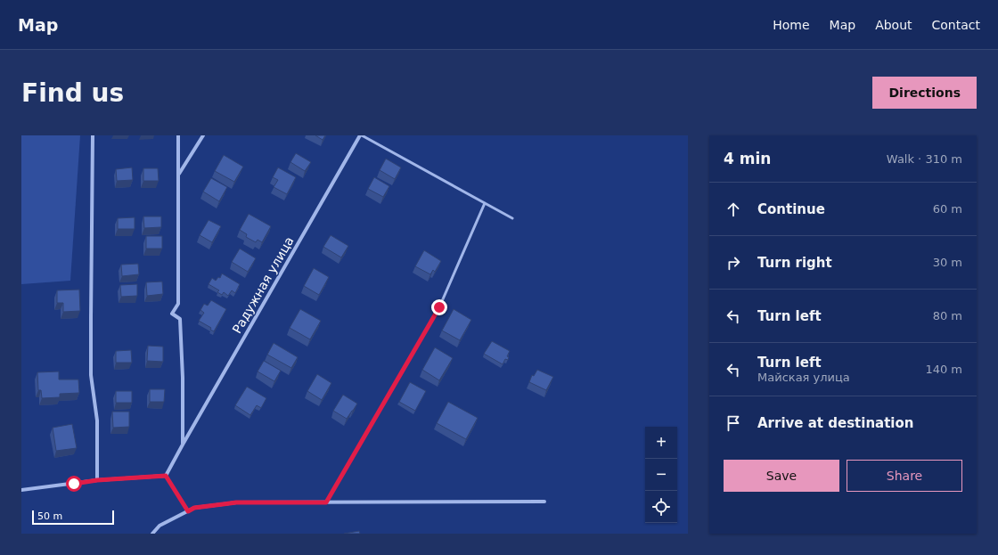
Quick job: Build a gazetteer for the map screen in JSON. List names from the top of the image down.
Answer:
{
  "streets": {
    "street": ["Радужная улица"]
  },
  "scale_bar": "50 m",
  "page": {
    "header": "Map",
    "nav": [
      "Home",
      "Map",
      "About",
      "Contact"
    ],
    "buttons": [
      "Directions",
      ["Save", "Share"]
    ],
    "title": "Find us",
    "heading": ["4 min", "Walk · 310 m"],
    "list": [
      ["Continue", "60 m"],
      ["Turn right", "30 m"],
      ["Turn left", "80 m"],
      ["Turn left", "Майская улица", "140 m"],
      "Arrive at destination"
    ],
    "map_buttons": ["+", "−"],
    "scale": "50 m"
  }
}
